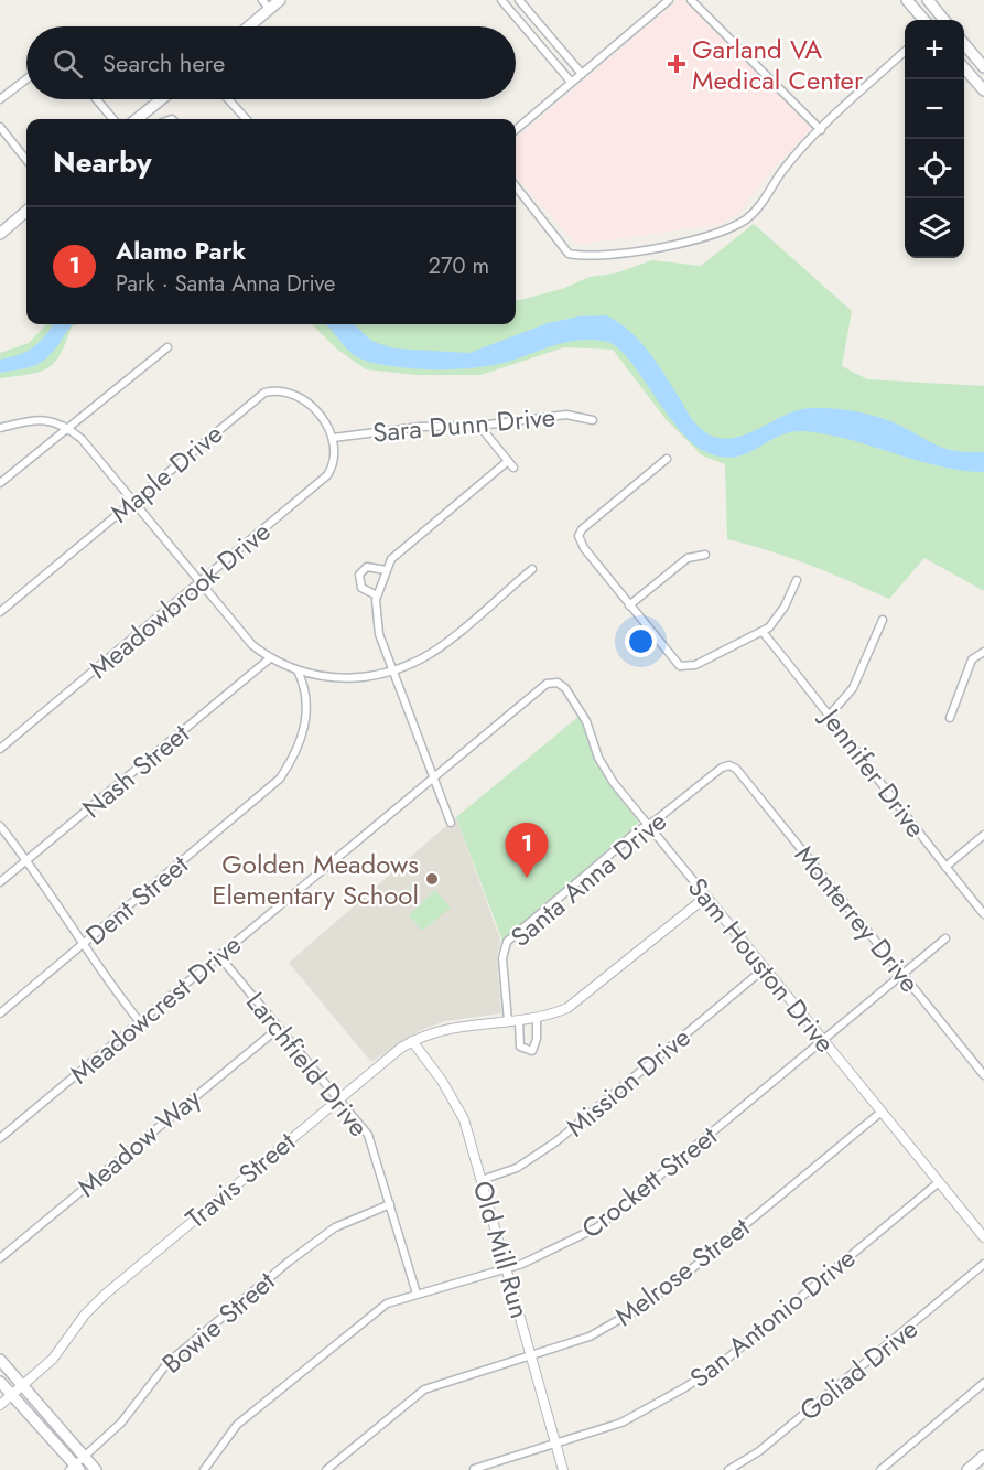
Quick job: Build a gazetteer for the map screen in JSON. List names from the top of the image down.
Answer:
{
  "streets": {
    "street": [
      "Sara Dunn Drive",
      "Maple Drive",
      "Meadowbrook Drive",
      "Nash Street",
      "Jennifer Drive",
      "Santa Anna Drive",
      "Dent Street",
      "Monterrey Drive",
      "Sam Houston Drive",
      "Meadowcrest Drive",
      "Larchfield Drive",
      "Mission Drive",
      "Meadow Way",
      "Travis Street",
      "Crockett Street",
      "Old Mill Run",
      "Melrose Street",
      "San Antonio Drive",
      "Bowie Street",
      "Goliad Drive"
    ]
  },
  "crossings": [
    ["Sara Dunn Drive", "Maple Drive"],
    ["Sara Dunn Drive", "Meadowbrook Drive"],
    ["Maple Drive", "Meadowbrook Drive"],
    ["Santa Anna Drive", "Monterrey Drive"],
    ["Santa Anna Drive", "Sam Houston Drive"],
    ["Santa Anna Drive", "Travis Street"],
    ["Monterrey Drive", "Crockett Street"],
    ["Sam Houston Drive", "Meadowcrest Drive"],
    ["Sam Houston Drive", "Mission Drive"],
    ["Sam Houston Drive", "Travis Street"],
    ["Sam Houston Drive", "Crockett Street"],
    ["Sam Houston Drive", "Melrose Street"],
    ["Sam Houston Drive", "San Antonio Drive"],
    ["Meadowcrest Drive", "Larchfield Drive"],
    ["Larchfield Drive", "Meadow Way"],
    ["Larchfield Drive", "Travis Street"],
    ["Larchfield Drive", "Crockett Street"],
    ["Larchfield Drive", "Bowie Street"],
    ["Mission Drive", "Old Mill Run"],
    ["Travis Street", "Old Mill Run"],
    ["Crockett Street", "Old Mill Run"],
    ["Old Mill Run", "Melrose Street"],
    ["Old Mill Run", "San Antonio Drive"]
  ],
  "places": {
    "health": ["Garland VA Medical Center"],
    "other": ["Golden Meadows Elementary School"]
  },
  "page": {
    "map_buttons": ["+", "−"],
    "search": "Search here",
    "heading": "Nearby",
    "list": [
      {
        "mark": "1",
        "name": "Alamo Park",
        "note": "Park · Santa Anna Drive",
        "value": "270 m"
      }
    ],
    "pins": "1"
  }
}
